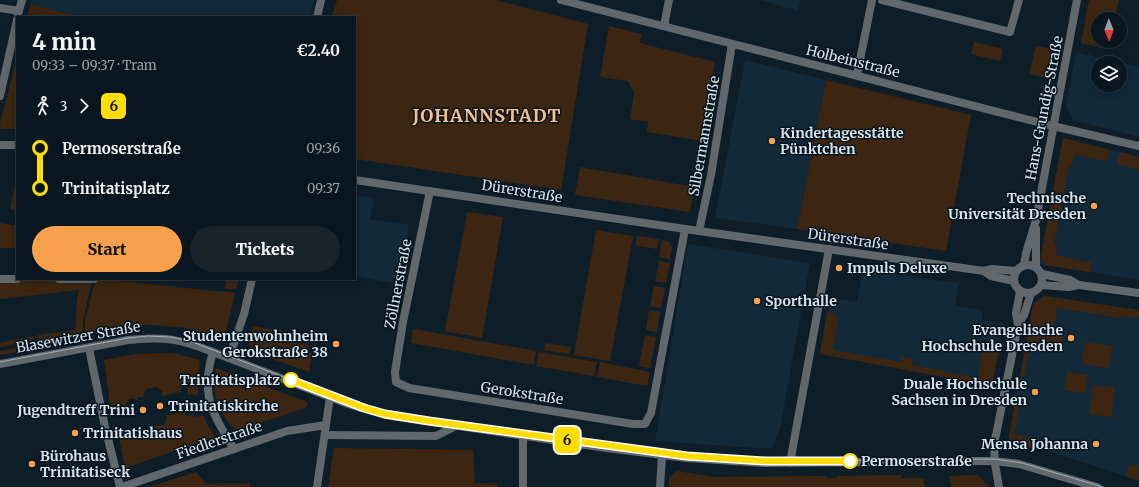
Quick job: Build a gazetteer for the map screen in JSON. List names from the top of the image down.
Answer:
{
  "streets": {
    "street": [
      "Holbeinstraße",
      "Hans-Grundig-Straße",
      "Silbermannstraße",
      "Dürerstraße",
      "Zöllnerstraße",
      "Blasewitzer Straße",
      "Gerokstraße",
      "Fiedlerstraße"
    ]
  },
  "crossings": [
    ["Holbeinstraße", "Hans-Grundig-Straße"],
    ["Holbeinstraße", "Silbermannstraße"],
    ["Hans-Grundig-Straße", "Dürerstraße"],
    ["Silbermannstraße", "Dürerstraße"],
    ["Dürerstraße", "Zöllnerstraße"],
    ["Dürerstraße", "Gerokstraße"],
    ["Zöllnerstraße", "Gerokstraße"]
  ],
  "districts": ["JOHANNSTADT"],
  "places": [
    "Kindertagesstätte Pünktchen",
    "Technische Universität Dresden",
    "Impuls Deluxe",
    "Sporthalle",
    "Evangelische Hochschule Dresden",
    "Studentenwohnheim Gerokstraße 38",
    "Trinitatisplatz",
    "Duale Hochschule Sachsen in Dresden",
    "Trinitatiskirche",
    "Jugendtreff Trini",
    "Trinitatishaus",
    "Mensa Johanna",
    "Permoserstraße",
    "Bürohaus Trinitatiseck"
  ],
  "lines": ["tram line 6"],
  "north": "bottom",
  "page": {
    "on_map": "6",
    "heading": ["4 min", "09:33 – 09:37 · Tram", "€2.40"],
    "legs": ["3", "6"],
    "list": [
      {
        "name": "Permoserstraße",
        "value": "09:36"
      },
      {
        "name": "Trinitatisplatz",
        "value": "09:37"
      }
    ],
    "buttons": ["Start", "Tickets"]
  }
}
